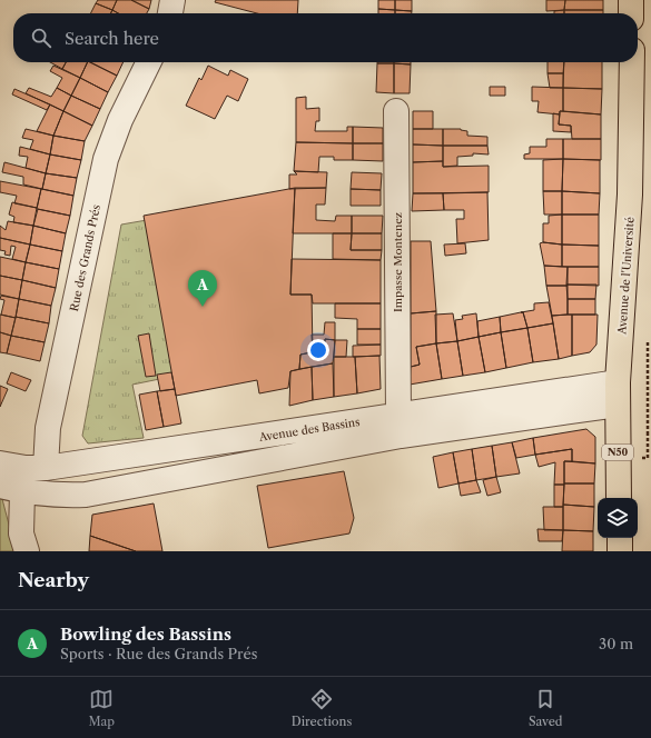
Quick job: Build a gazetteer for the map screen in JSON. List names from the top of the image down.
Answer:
{
  "streets": {
    "main road": ["Avenue de l'Université", "N50"],
    "street": ["Rue des Grands Prés", "Impasse Montenez", "Avenue des Bassins"]
  },
  "crossings": [
    ["Rue des Grands Prés", "Avenue des Bassins"],
    ["Impasse Montenez", "Avenue des Bassins"],
    ["Avenue de l'Université", "Avenue des Bassins"]
  ],
  "page": {
    "search": "Search here",
    "pins": "A",
    "heading": "Nearby",
    "list": [
      {
        "mark": "A",
        "name": "Bowling des Bassins",
        "note": "Sports · Rue des Grands Prés",
        "value": "30 m"
      }
    ],
    "nav": ["Map", "Directions", "Saved"]
  }
}
